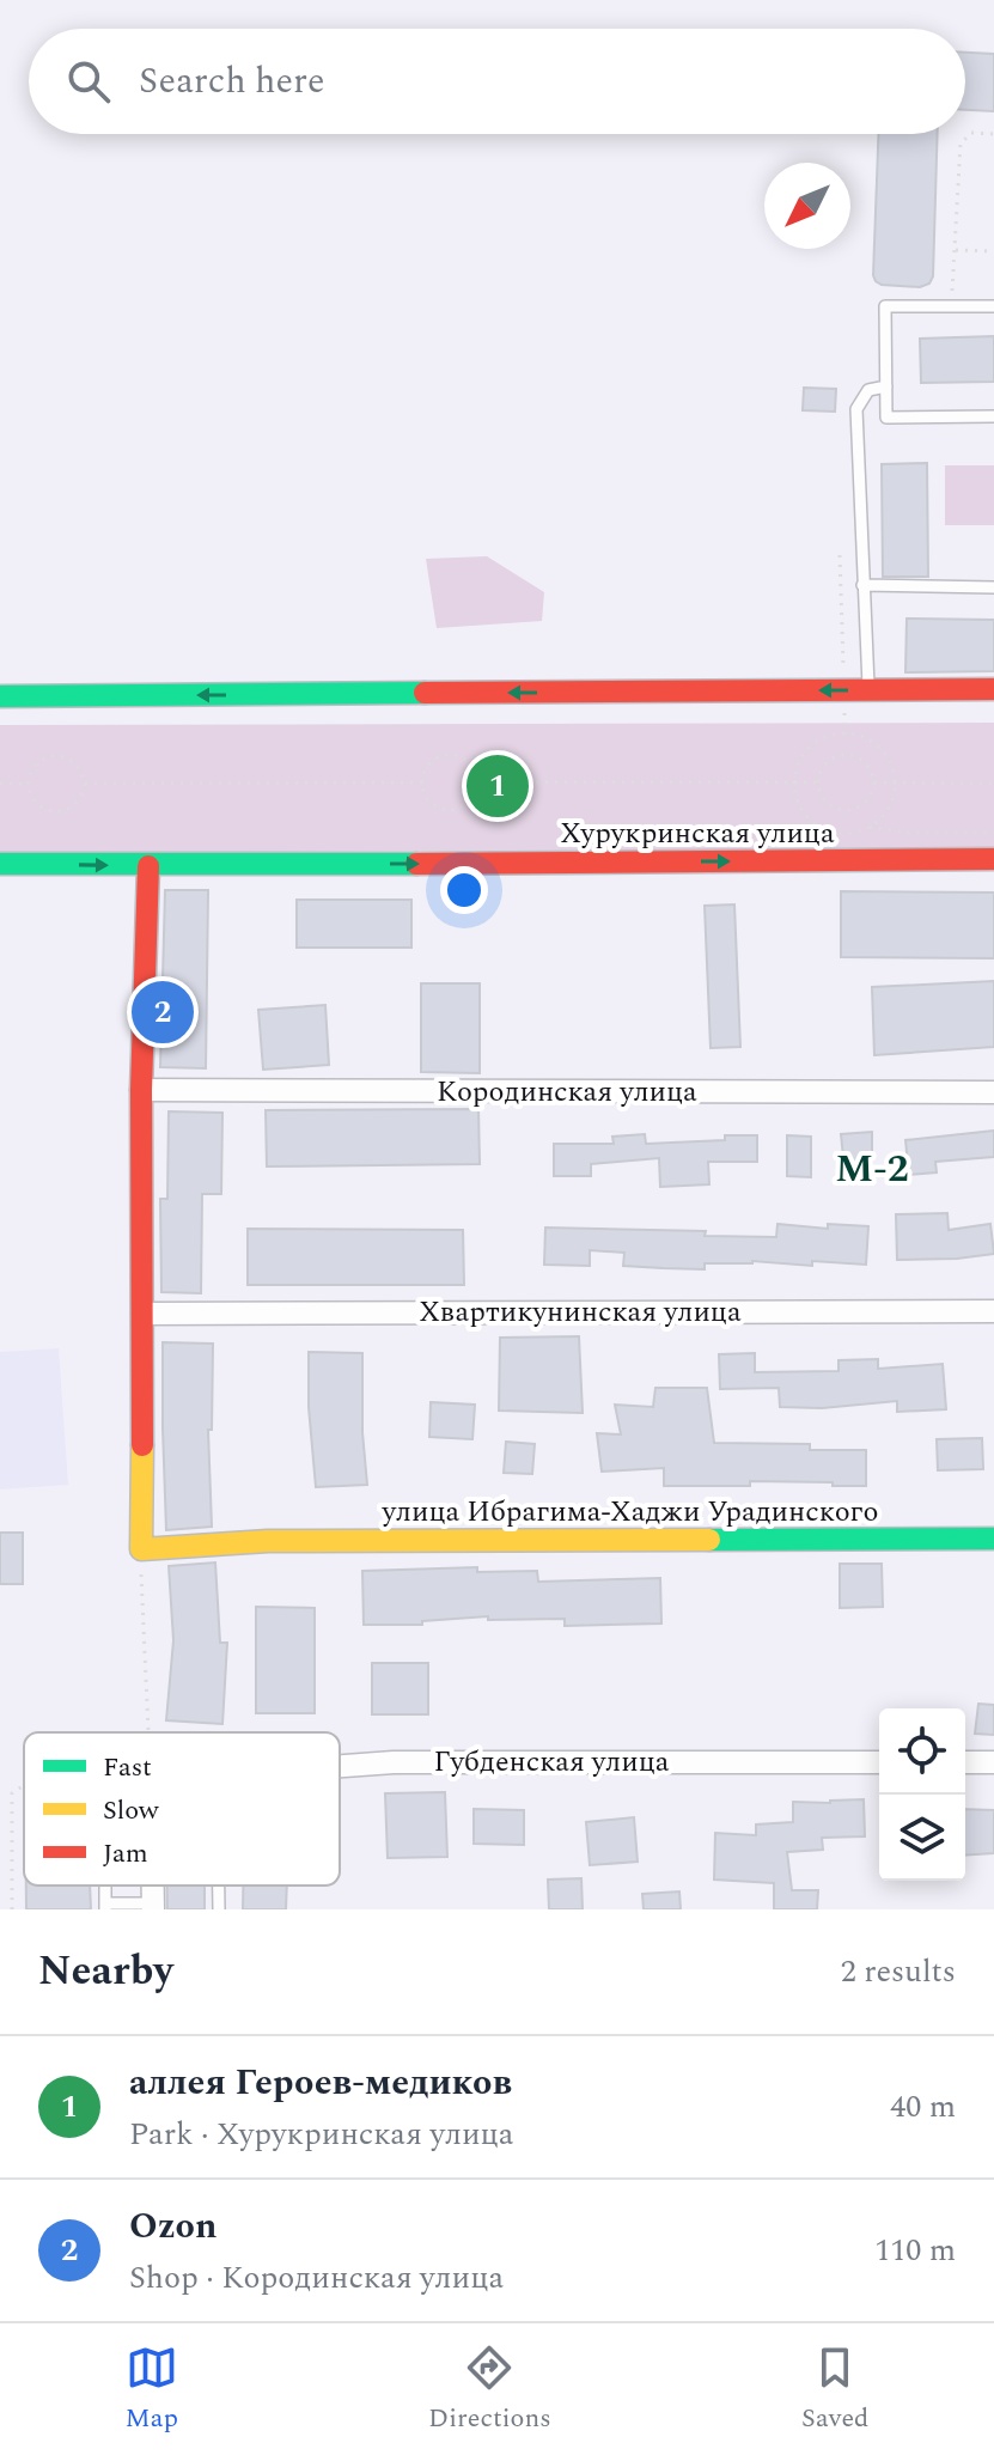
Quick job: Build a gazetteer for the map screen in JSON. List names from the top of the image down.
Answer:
{
  "streets": {
    "street": [
      "Хурукринская улица",
      "Кородинская улица",
      "Хвартикунинская улица",
      "улица Ибрагима-Хаджи Урадинского",
      "Губденская улица"
    ]
  },
  "districts": ["М-2"],
  "legend": ["Fast", "Slow", "Jam"],
  "north": "bottom left",
  "page": {
    "search": "Search here",
    "pins": ["1", "2"],
    "heading": ["Nearby", "2 results"],
    "list": [
      {
        "mark": "1",
        "name": "аллея Героев-медиков",
        "note": "Park · Хурукринская улица",
        "value": "40 m"
      },
      {
        "mark": "2",
        "name": "Ozon",
        "note": "Shop · Кородинская улица",
        "value": "110 m"
      }
    ],
    "nav": ["Map", "Directions", "Saved"]
  }
}
